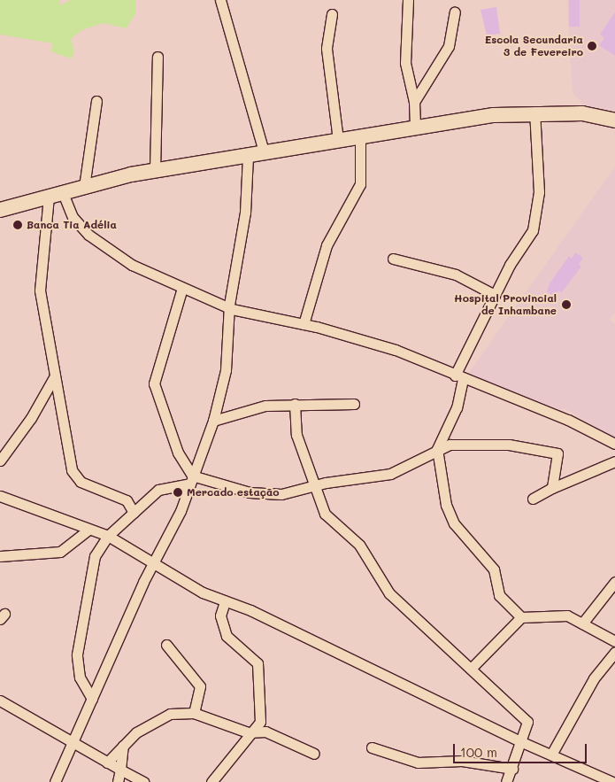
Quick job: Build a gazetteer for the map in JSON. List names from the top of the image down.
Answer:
{
  "places": [
    "Escola Secundaria 3 de Fevereiro",
    "Banca Tia Adélia",
    "Hospital Provincial de Inhambane",
    "Mercado estação"
  ],
  "scale_bar": "100 m"
}
